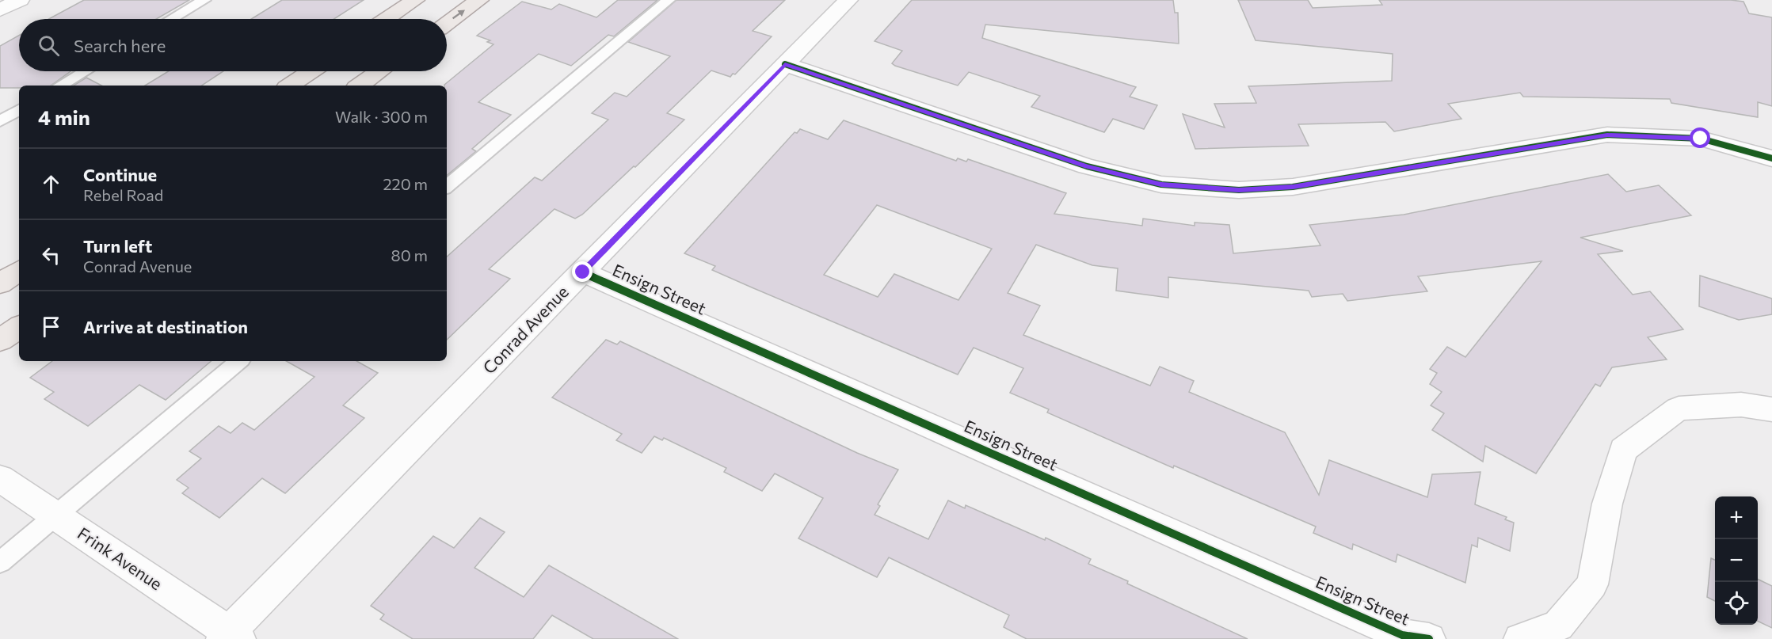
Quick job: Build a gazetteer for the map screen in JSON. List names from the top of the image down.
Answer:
{
  "streets": {
    "street": ["Ensign Street", "Conrad Avenue", "Frink Avenue"]
  },
  "crossings": [
    ["Ensign Street", "Conrad Avenue"],
    ["Conrad Avenue", "Frink Avenue"]
  ],
  "page": {
    "search": "Search here",
    "heading": ["4 min", "Walk · 300 m"],
    "list": [
      ["Continue", "Rebel Road", "220 m"],
      ["Turn left", "Conrad Avenue", "80 m"],
      "Arrive at destination"
    ],
    "map_buttons": ["+", "−"]
  }
}
